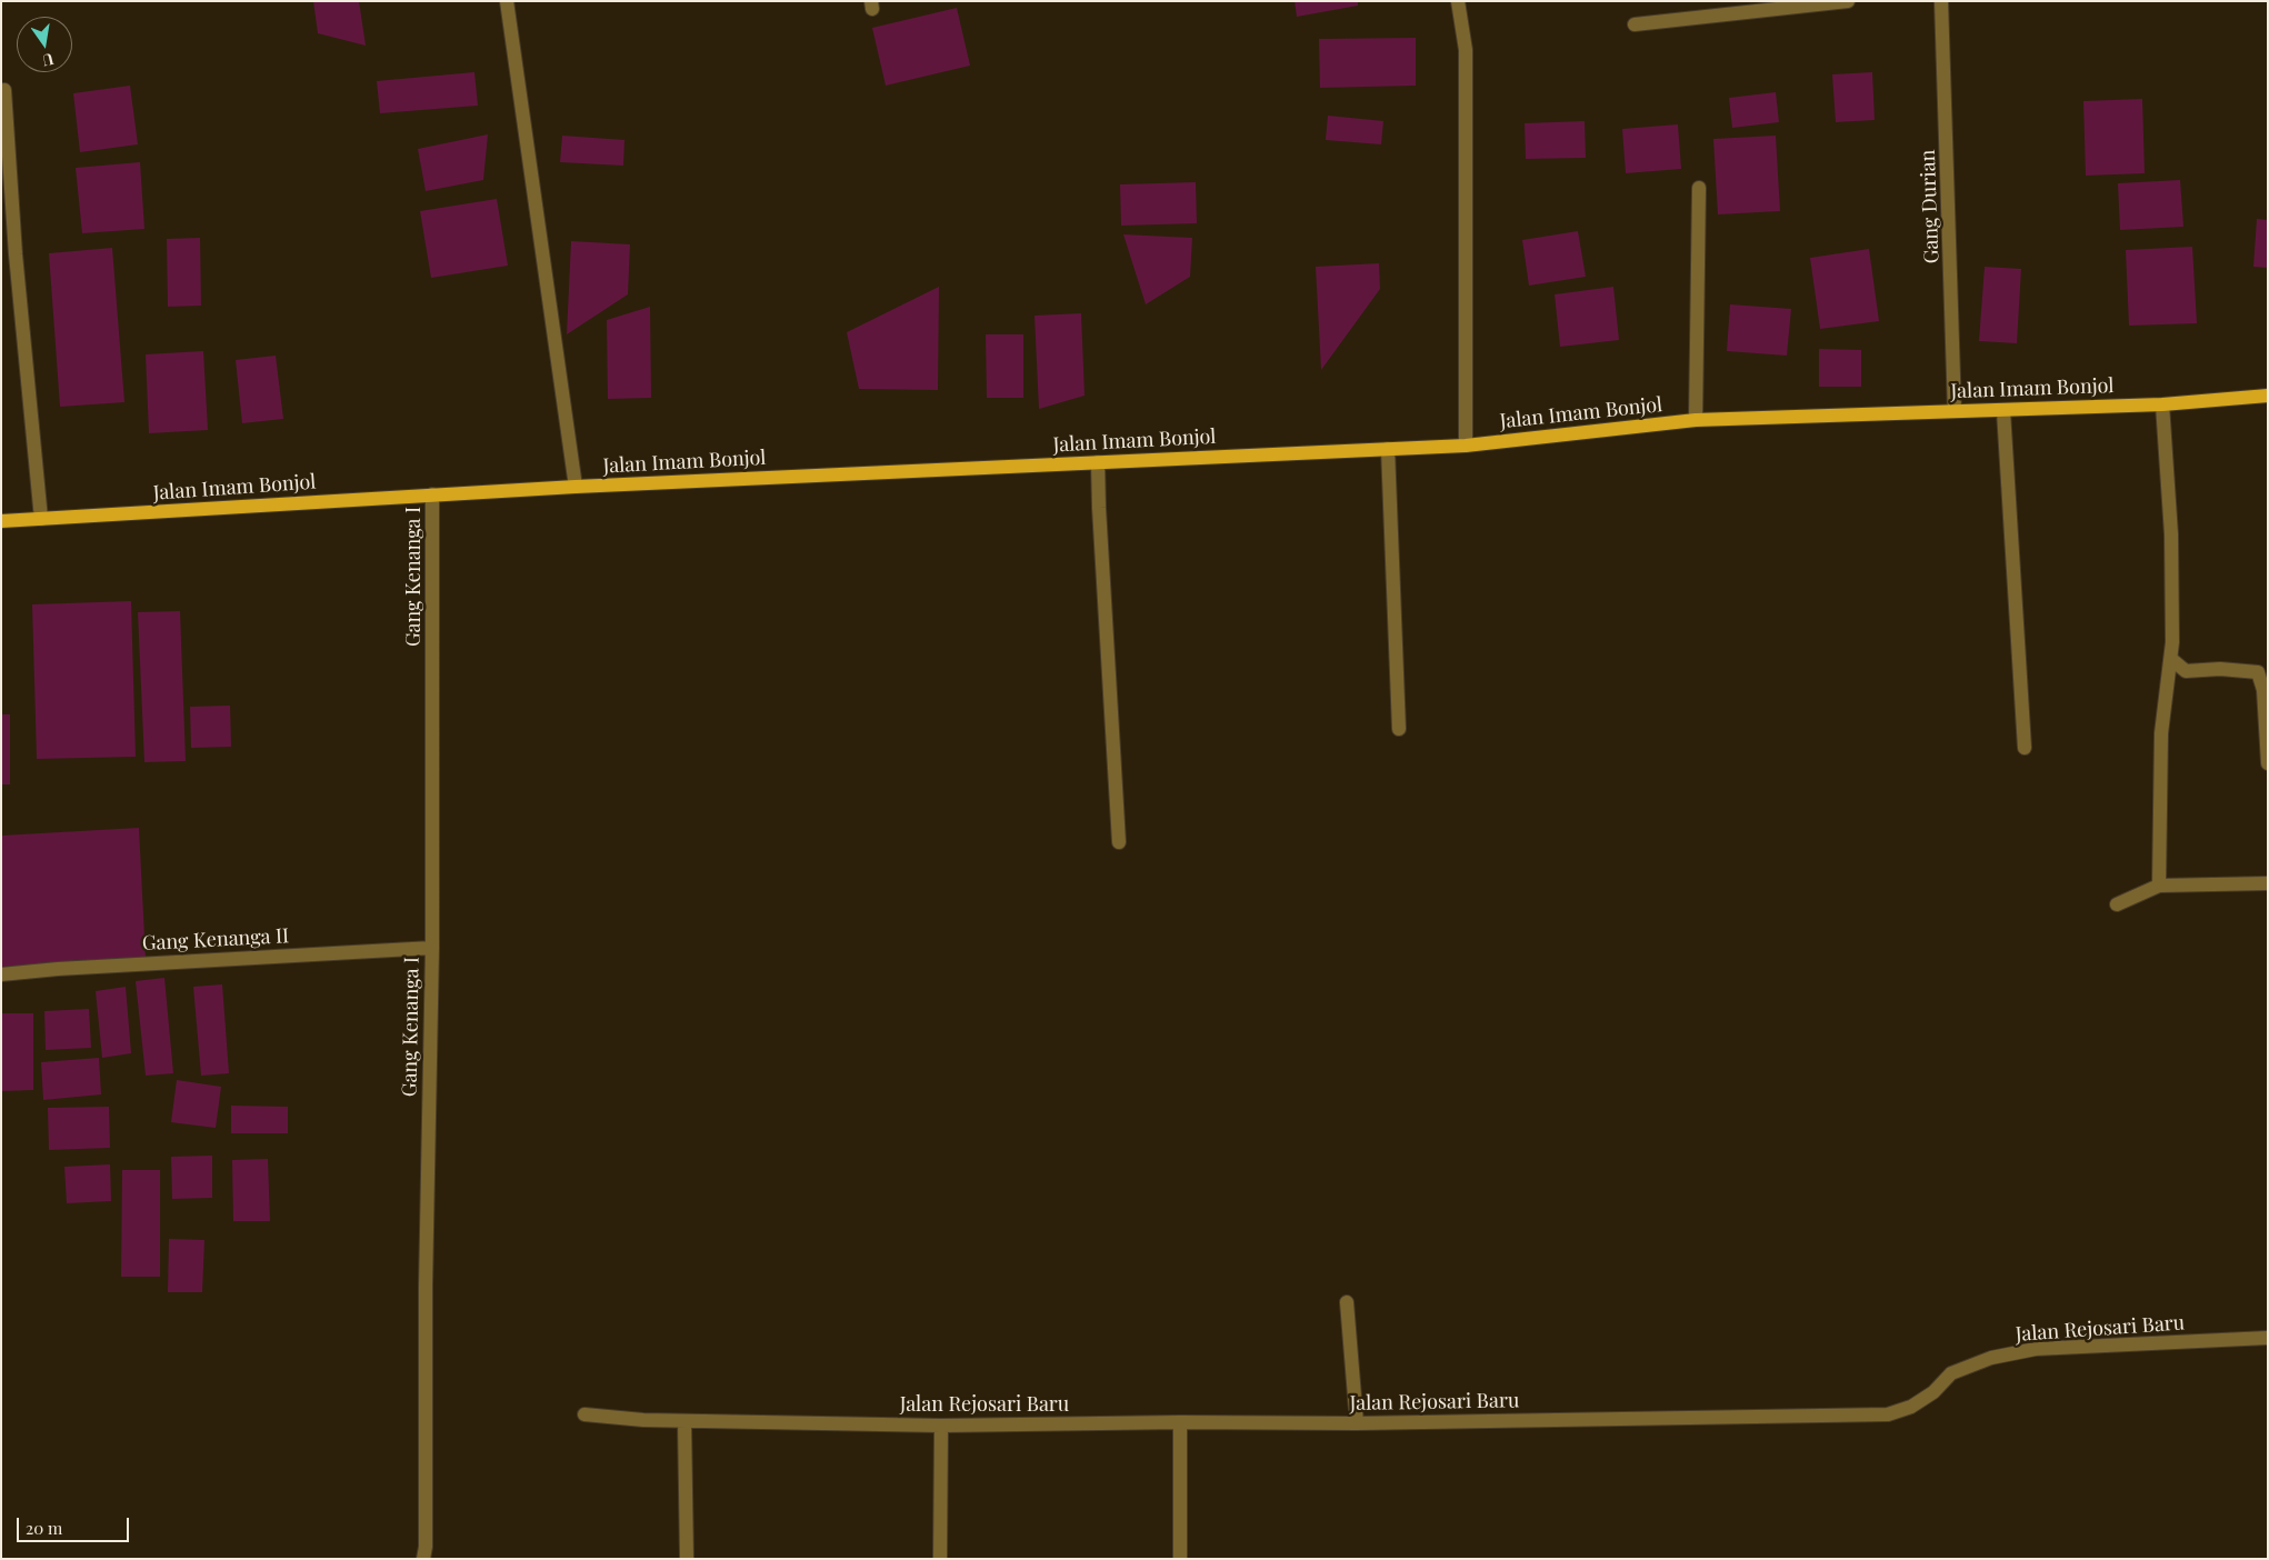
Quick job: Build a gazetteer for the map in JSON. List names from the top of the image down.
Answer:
{
  "streets": {
    "main road": ["Jalan Imam Bonjol"],
    "street": [
      "Gang Durian",
      "Gang Kenanga I",
      "Gang Kenanga II",
      "Jalan Rejosari Baru"
    ]
  },
  "crossings": [
    ["Gang Durian", "Jalan Imam Bonjol"],
    ["Jalan Imam Bonjol", "Gang Kenanga I"],
    ["Gang Kenanga I", "Gang Kenanga II"]
  ],
  "scale_bar": "20 m",
  "north": "bottom"
}
